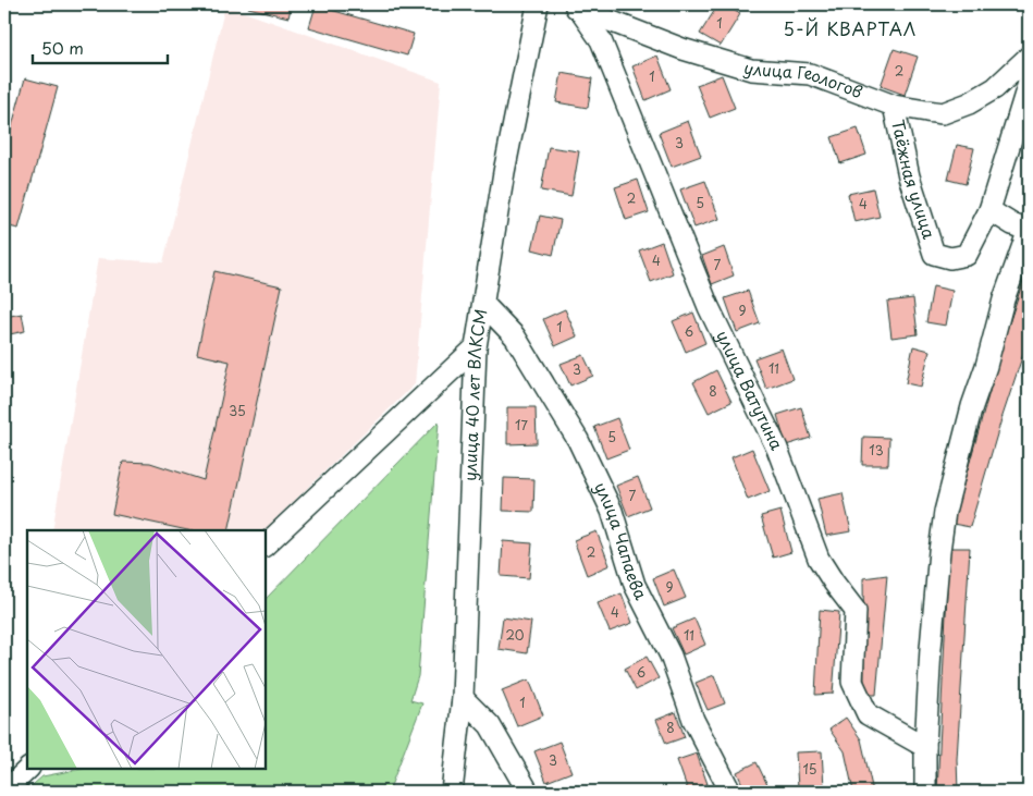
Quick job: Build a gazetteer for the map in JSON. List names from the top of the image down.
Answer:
{
  "streets": {
    "street": [
      "улица Геологов",
      "Таёжная улица",
      "улица Ватутина",
      "улица 40 лет ВЛКСМ",
      "улица Чапаева"
    ]
  },
  "crossings": [
    ["улица Геологов", "Таёжная улица"],
    ["улица Геологов", "улица Ватутина"],
    ["улица 40 лет ВЛКСМ", "улица Чапаева"]
  ],
  "districts": ["5-Й КВАРТАЛ"],
  "house_numbers": [
    "1",
    "2",
    "1",
    "3",
    "2",
    "5",
    "4",
    "4",
    "7",
    "9",
    "1",
    "6",
    "11",
    "3",
    "8",
    "35",
    "17",
    "5",
    "13",
    "7",
    "2",
    "9",
    "4",
    "20",
    "11",
    "6",
    "1",
    "8",
    "3",
    "15"
  ],
  "scale_bar": "50 m"
}
